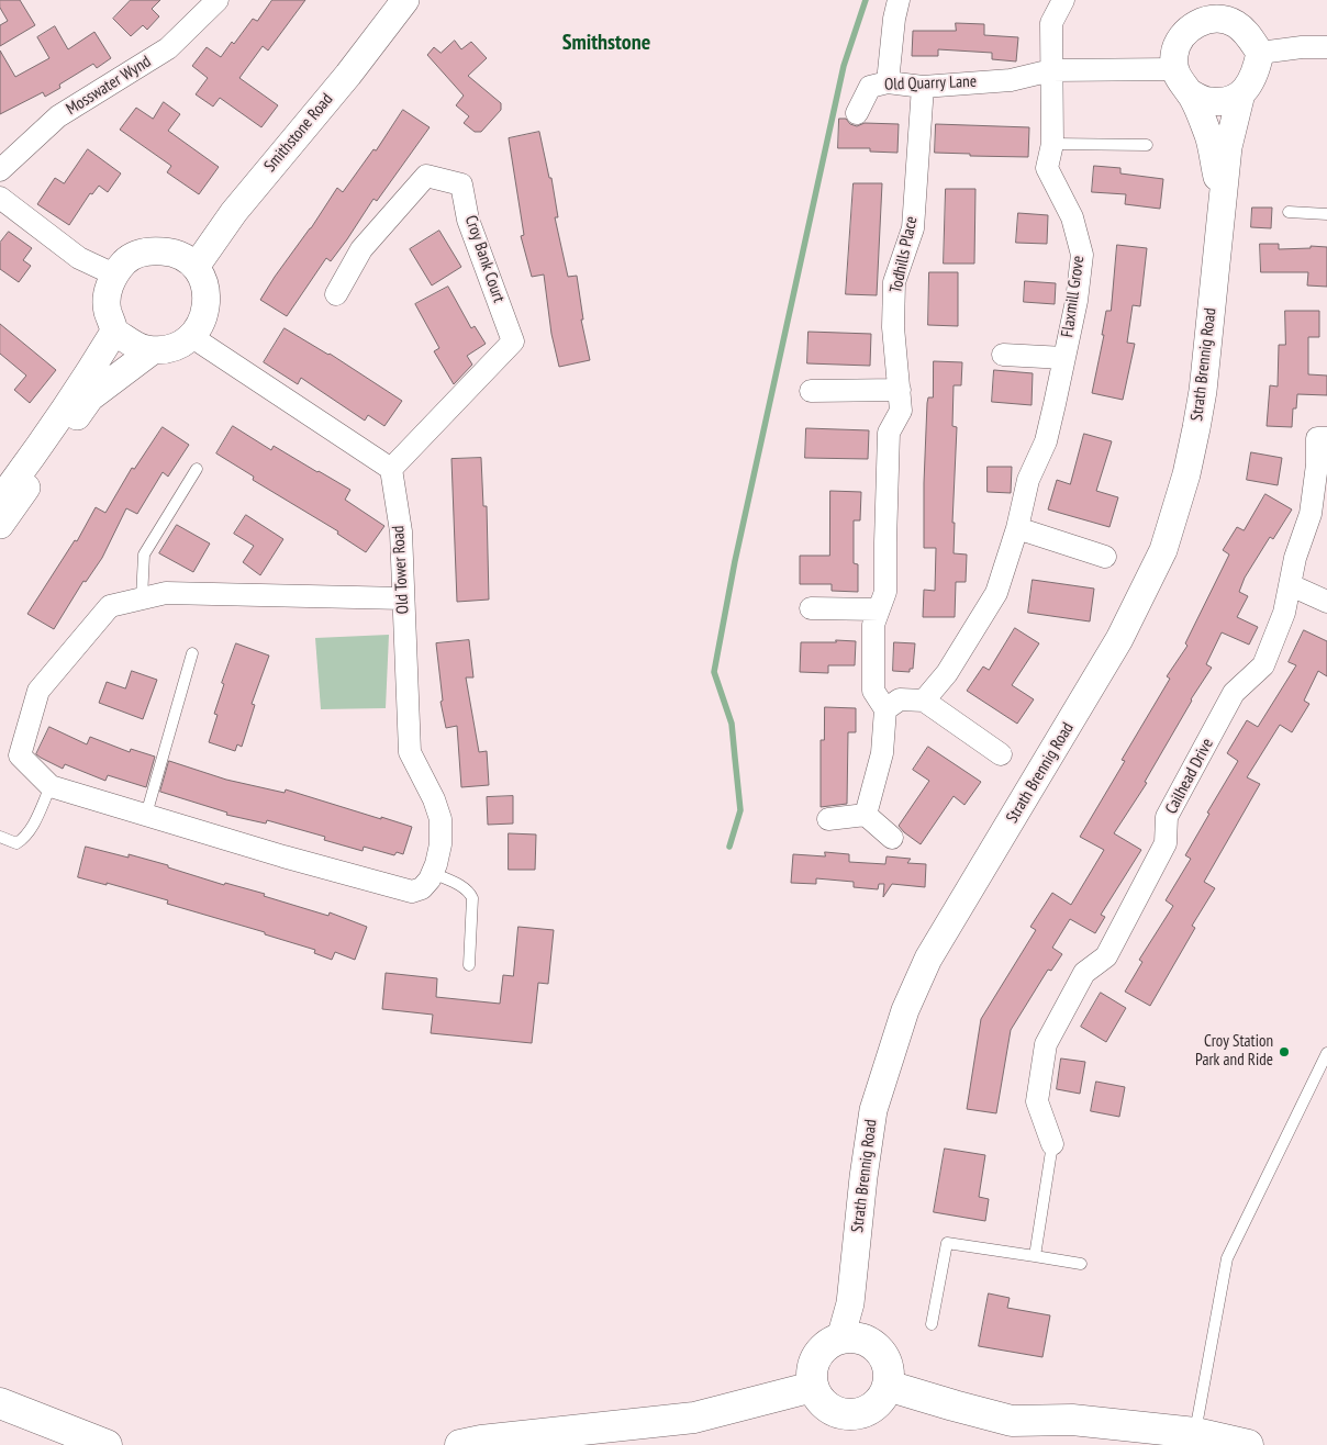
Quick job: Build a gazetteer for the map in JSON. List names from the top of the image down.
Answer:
{
  "streets": {
    "street": [
      "Old Quarry Lane",
      "Mosswater Wynd",
      "Smithstone Road",
      "Todhills Place",
      "Croy Bank Court",
      "Flaxmill Grove",
      "Strath Brennig Road",
      "Old Tower Road",
      "Cailhead Drive"
    ]
  },
  "crossings": [
    ["Old Quarry Lane", "Todhills Place"],
    ["Old Quarry Lane", "Flaxmill Grove"],
    ["Old Quarry Lane", "Strath Brennig Road"],
    ["Croy Bank Court", "Old Tower Road"]
  ],
  "districts": ["Smithstone"],
  "places": ["Croy Station Park and Ride"]
}
